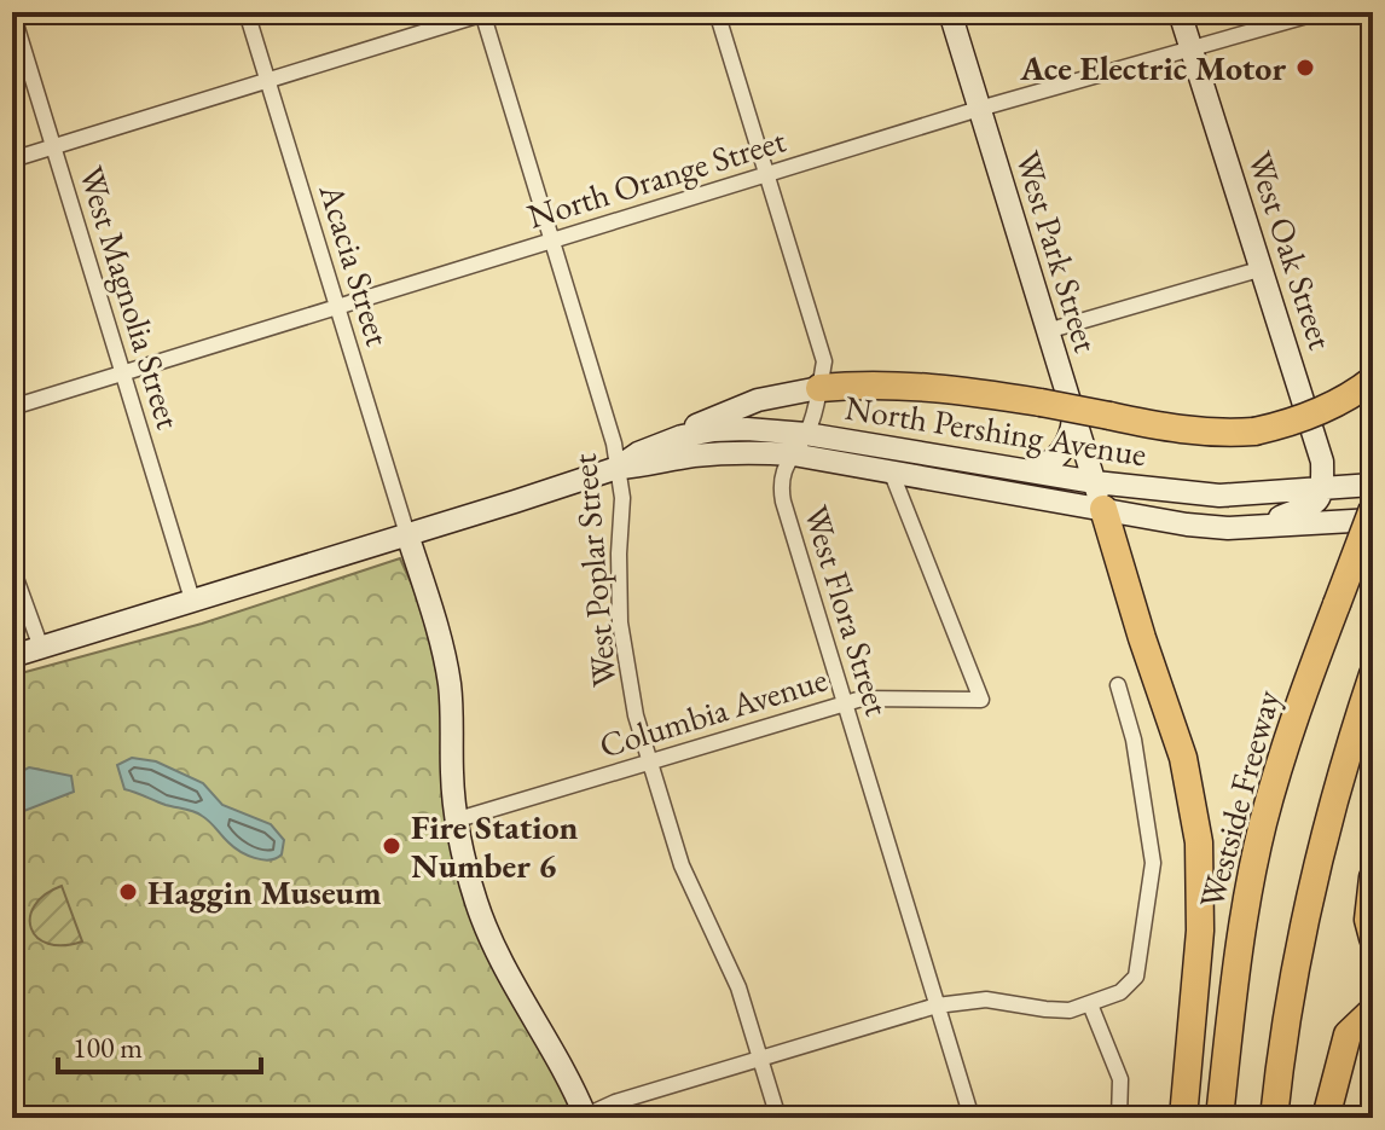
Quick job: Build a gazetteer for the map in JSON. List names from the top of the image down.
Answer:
{
  "streets": {
    "highway": ["Westside Freeway"],
    "main road": ["West Oak Street", "West Park Street", "North Pershing Avenue"],
    "street": [
      "North Orange Street",
      "Acacia Street",
      "West Magnolia Street",
      "West Poplar Street",
      "West Flora Street",
      "Columbia Avenue"
    ]
  },
  "crossings": [
    ["North Orange Street", "West Oak Street"],
    ["North Orange Street", "West Park Street"],
    ["North Orange Street", "Acacia Street"],
    ["North Orange Street", "West Magnolia Street"],
    ["North Orange Street", "West Poplar Street"],
    ["North Orange Street", "West Flora Street"],
    ["West Oak Street", "North Pershing Avenue"],
    ["West Park Street", "North Pershing Avenue"],
    ["Acacia Street", "North Pershing Avenue"],
    ["West Magnolia Street", "North Pershing Avenue"],
    ["North Pershing Avenue", "West Poplar Street"],
    ["North Pershing Avenue", "West Flora Street"],
    ["North Pershing Avenue", "Columbia Avenue"],
    ["West Poplar Street", "Columbia Avenue"],
    ["West Flora Street", "Columbia Avenue"]
  ],
  "places": ["Ace Electric Motor", "Fire Station Number 6", "Haggin Museum"],
  "scale_bar": "100 m"
}
